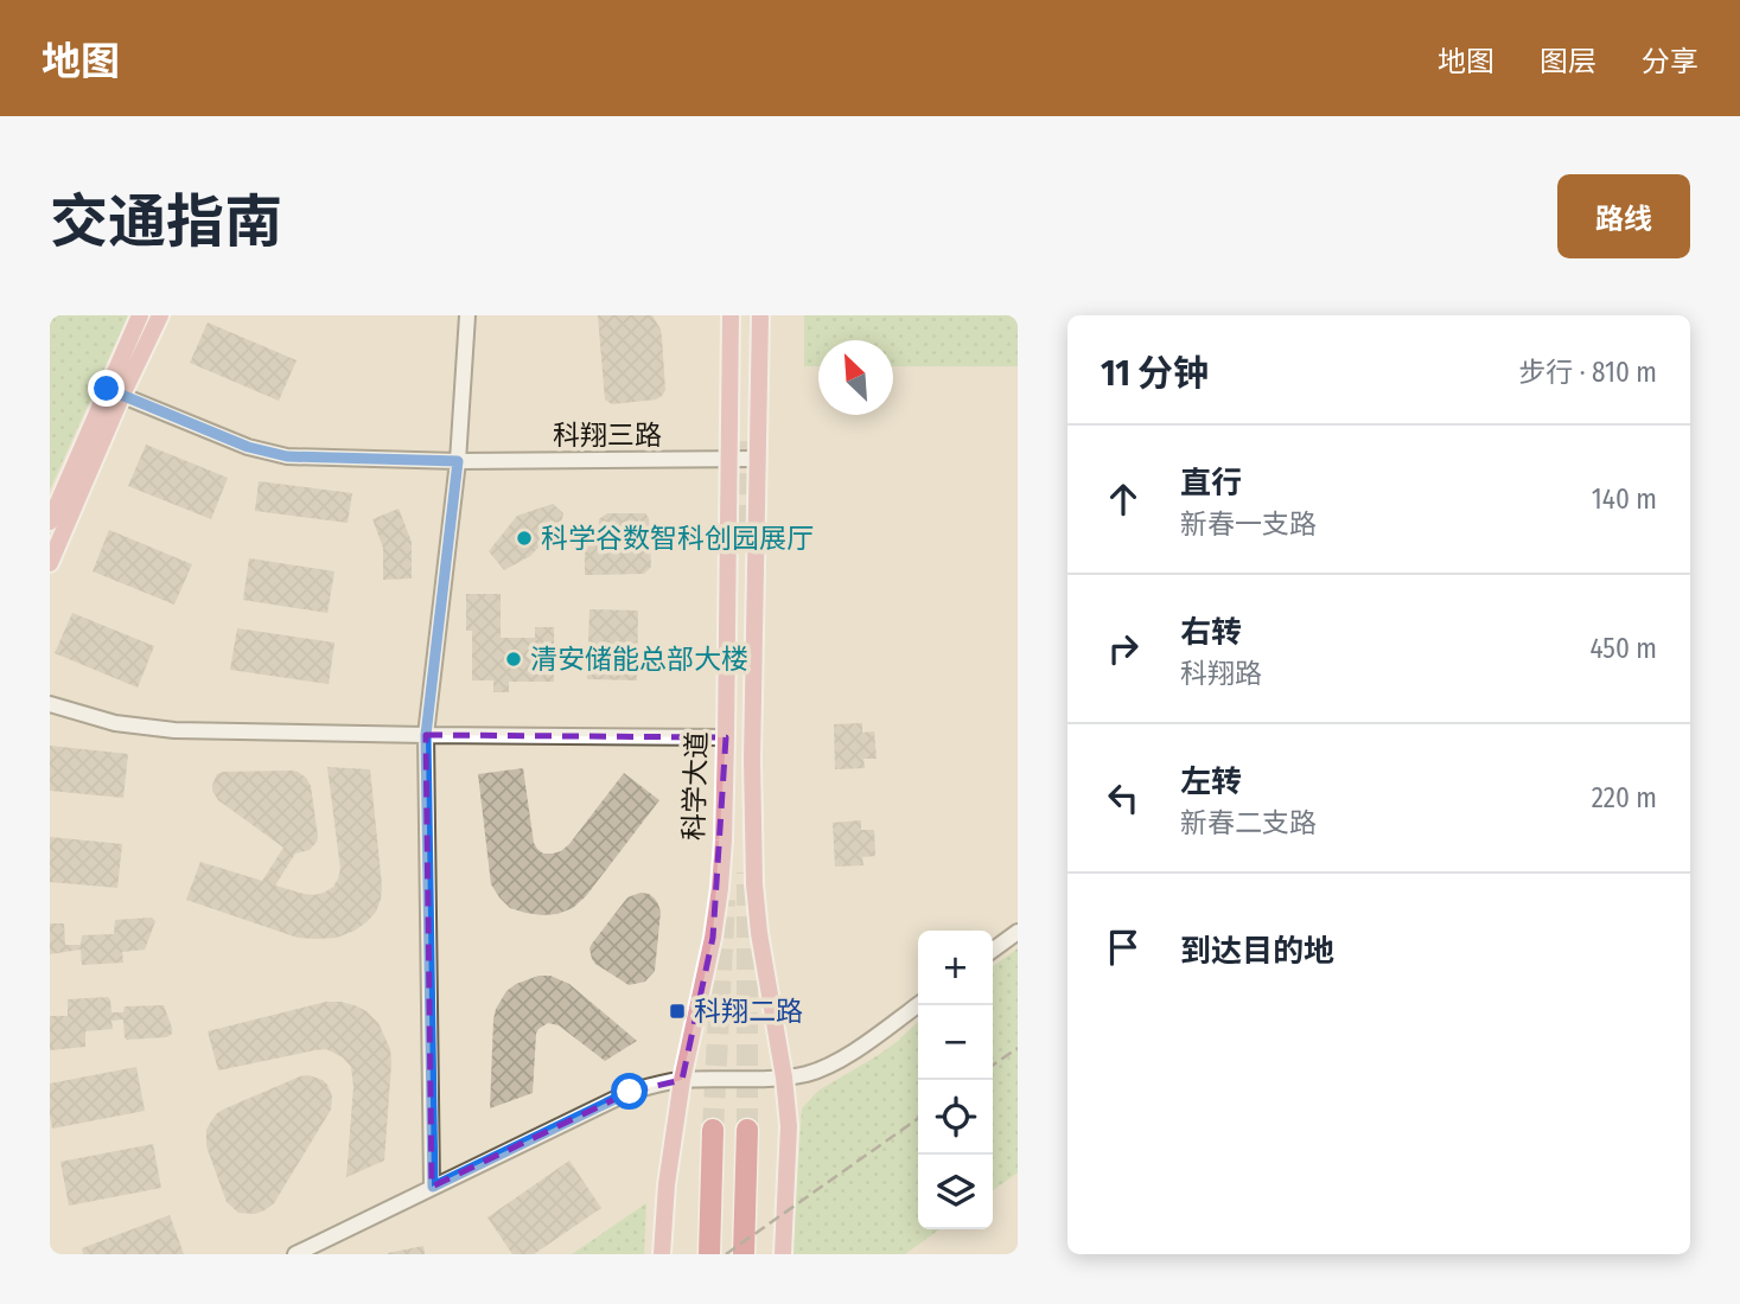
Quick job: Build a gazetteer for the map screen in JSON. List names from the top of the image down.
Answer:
{
  "streets": {
    "main road": ["科学大道"],
    "street": ["科翔三路"]
  },
  "crossings": [
    ["科翔三路", "科学大道"]
  ],
  "places": {
    "other": ["科学谷数智科创园展厅", "清安储能总部大楼"],
    "transit": ["科翔二路"]
  },
  "north": "top left",
  "page": {
    "header": "地图",
    "nav": ["地图", "图层", "分享"],
    "title": "交通指南",
    "buttons": "路线",
    "heading": ["11 分钟", "步行 · 810 m"],
    "list": [
      ["直行", "新春一支路", "140 m"],
      ["右转", "科翔路", "450 m"],
      ["左转", "新春二支路", "220 m"],
      "到达目的地"
    ],
    "map_buttons": ["+", "−"]
  }
}
